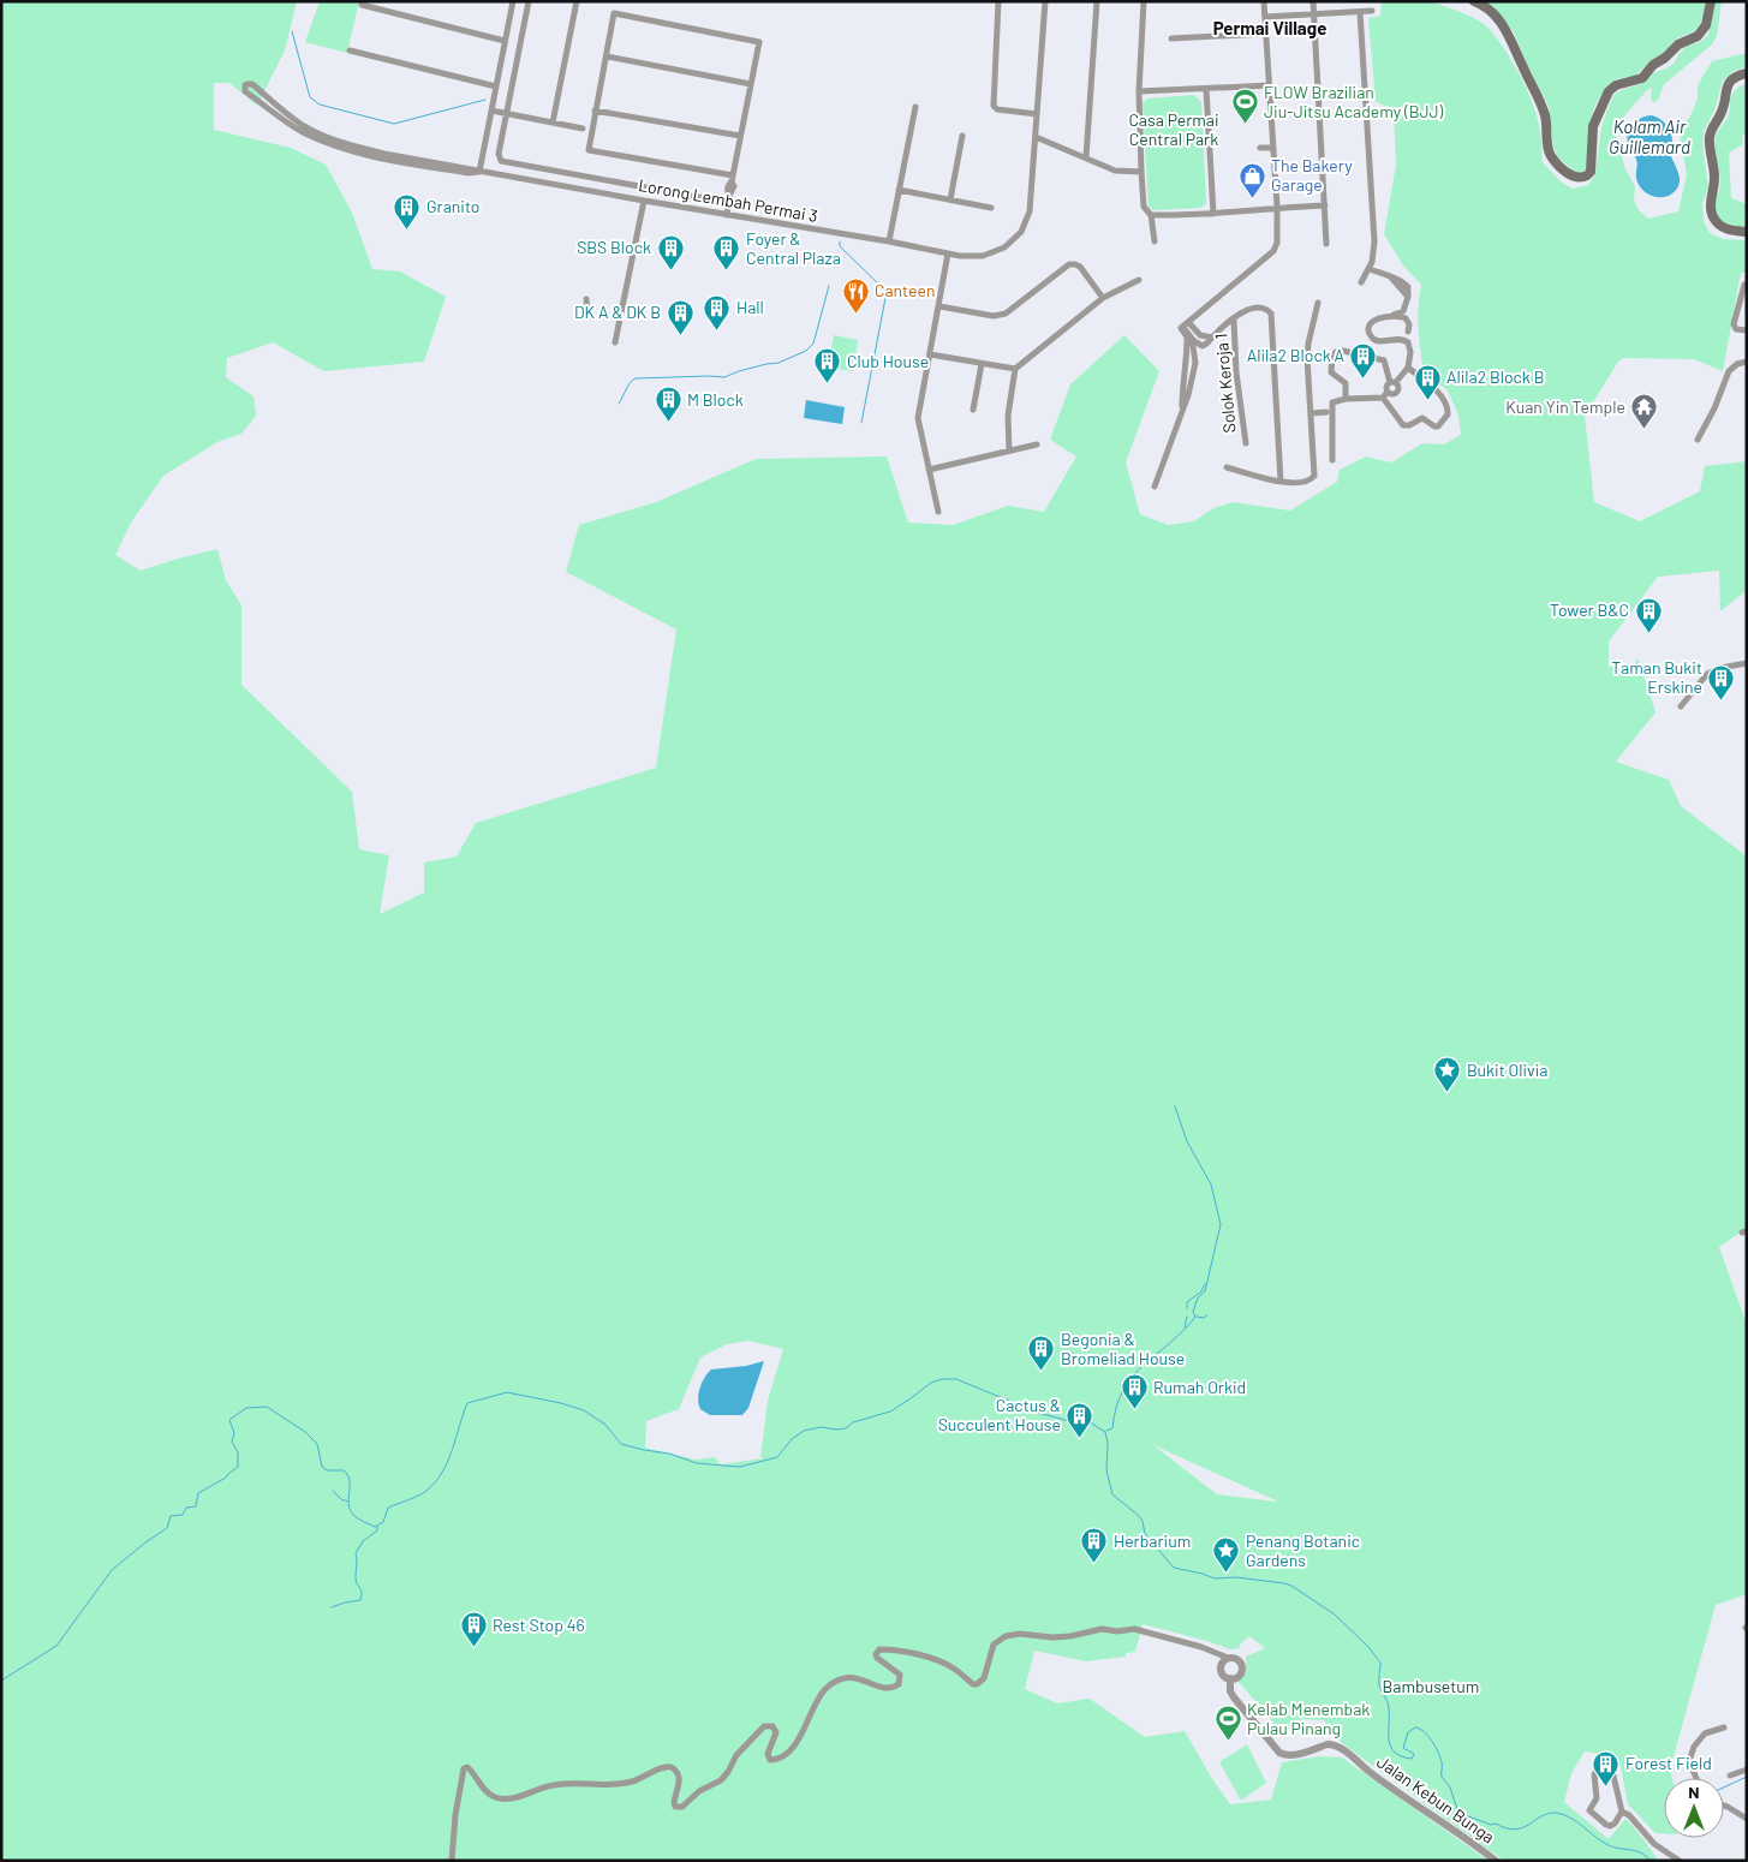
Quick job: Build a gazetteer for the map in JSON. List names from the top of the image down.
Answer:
{
  "streets": {
    "street": ["Lorong Lembah Permai 3", "Solok Keroja 1", "Jalan Kebun Bunga"]
  },
  "districts": ["Permai Village"],
  "water": ["Kolam Air Guillemard"],
  "parks": ["Casa Permai Central Park", "Bambusetum"],
  "places": {
    "sports": ["FLOW Brazilian Jiu-Jitsu Academy (BJJ)", "Kelab Menembak Pulau Pinang"],
    "shop": ["The Bakery Garage"],
    "building": [
      "Granito",
      "SBS Block",
      "Foyer & Central Plaza",
      "Hall",
      "DK A & DK B",
      "Alila2 Block A",
      "Club House",
      "Alila2 Block B",
      "M Block",
      "Tower B&C",
      "Taman Bukit Erskine",
      "Begonia & Bromeliad House",
      "Rumah Orkid",
      "Cactus & Succulent House",
      "Herbarium",
      "Rest Stop 46",
      "Forest Field"
    ],
    "restaurant": ["Canteen"],
    "temple": ["Kuan Yin Temple"],
    "place": ["Bukit Olivia", "Penang Botanic Gardens"]
  },
  "north": "top"
}
